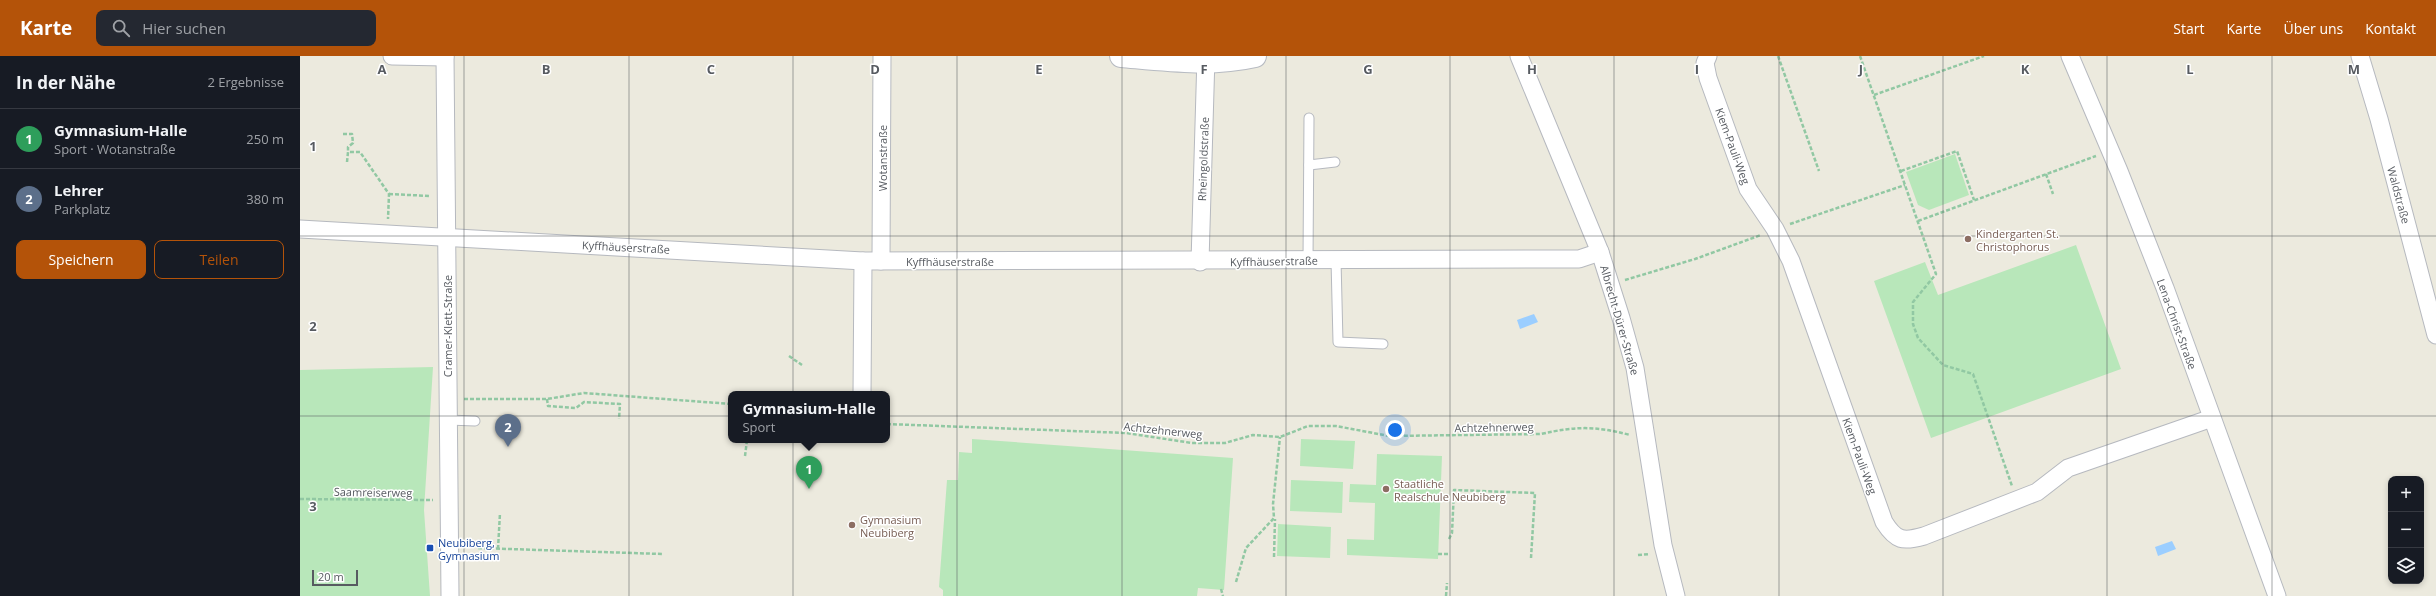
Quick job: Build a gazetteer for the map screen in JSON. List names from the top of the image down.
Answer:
{
  "streets": {
    "street": [
      "Kiem-Pauli-Weg",
      "Wotanstraße",
      "Rheingoldstraße",
      "Waldstraße",
      "Kyffhäuserstraße",
      "Albrecht-Dürer-Straße",
      "Lena-Christ-Straße",
      "Cramer-Klett-Straße"
    ],
    "path": ["Achtzehnerweg", "Saamreiserweg"]
  },
  "crossings": [
    ["Kiem-Pauli-Weg", "Lena-Christ-Straße"],
    ["Wotanstraße", "Kyffhäuserstraße"],
    ["Rheingoldstraße", "Kyffhäuserstraße"],
    ["Kyffhäuserstraße", "Albrecht-Dürer-Straße"],
    ["Kyffhäuserstraße", "Cramer-Klett-Straße"],
    ["Albrecht-Dürer-Straße", "Achtzehnerweg"]
  ],
  "places": {
    "other": ["Kindergarten St. Christophorus", "Staatliche Realschule Neubiberg", "Gymnasium Neubiberg"],
    "transit": ["Neubiberg, Gymnasium"]
  },
  "scale_bar": "20 m",
  "page": {
    "header": "Karte",
    "search": "Hier suchen",
    "nav": [
      "Start",
      "Karte",
      "Über uns",
      "Kontakt"
    ],
    "heading": ["In der Nähe", "2 Ergebnisse"],
    "list": [
      {
        "mark": "1",
        "name": "Gymnasium-Halle",
        "note": "Sport · Wotanstraße",
        "value": "250 m"
      },
      {
        "mark": "2",
        "name": "Lehrer",
        "note": "Parkplatz",
        "value": "380 m"
      }
    ],
    "buttons": ["Speichern", "Teilen"],
    "popup": ["Gymnasium-Halle", "Sport"],
    "pins": ["2", "1"],
    "map_buttons": ["+", "−"],
    "scale": "20 m"
  },
  "grid": {
    "columns": [
      "A",
      "B",
      "C",
      "D",
      "E",
      "F",
      "G",
      "H",
      "I",
      "J",
      "K",
      "L",
      "M"
    ],
    "rows": ["1", "2", "3"]
  }
}
